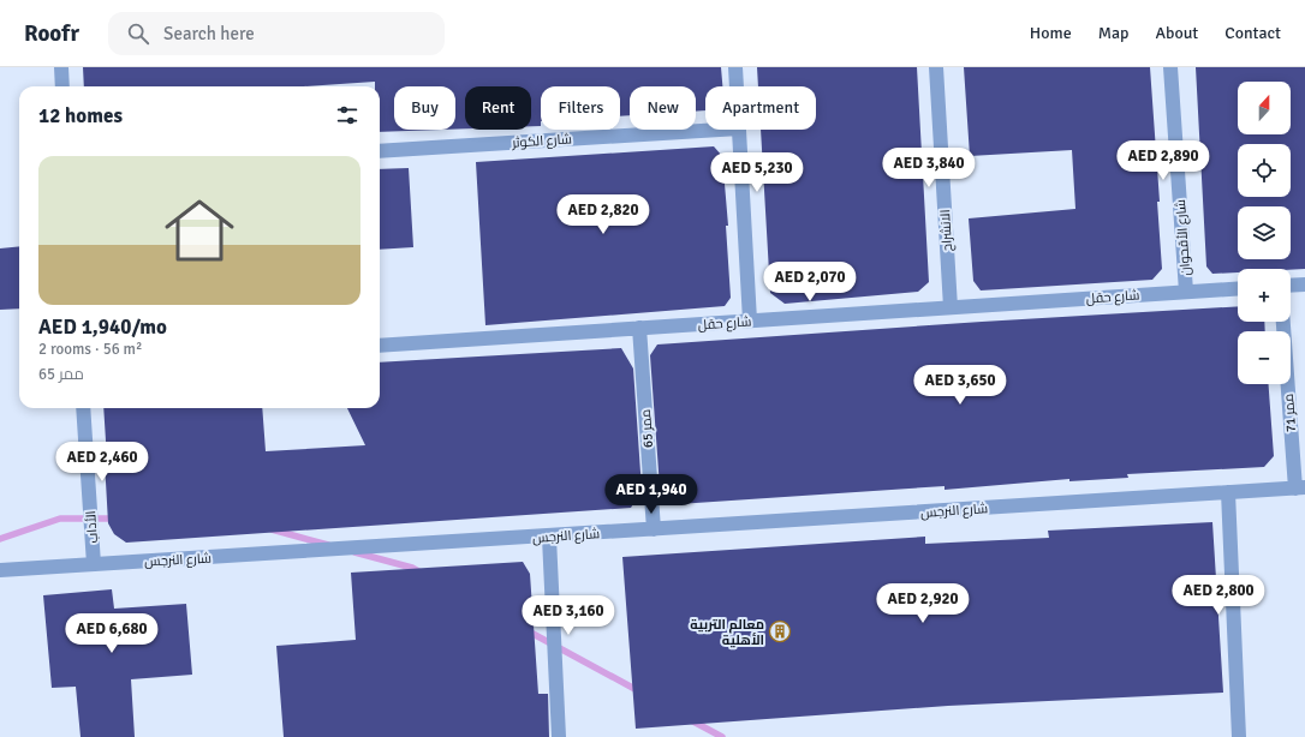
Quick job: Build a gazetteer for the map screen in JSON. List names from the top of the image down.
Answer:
{
  "streets": {
    "street": [
      "شارع الكوثر",
      "الانشراح",
      "شارع الأقحوان",
      "شارع حقل",
      "ممر 71",
      "ممر 65",
      "شارع النرجس",
      "الأداب"
    ]
  },
  "crossings": [
    ["الانشراح", "شارع حقل"],
    ["شارع الأقحوان", "شارع حقل"],
    ["شارع حقل", "ممر 65"],
    ["ممر 71", "شارع النرجس"],
    ["ممر 65", "شارع النرجس"],
    ["شارع النرجس", "الأداب"]
  ],
  "places": {
    "building": ["معالم التربية الأهلية"]
  },
  "north": "top",
  "page": {
    "header": "Roofr",
    "search": "Search here",
    "nav": [
      "Home",
      "Map",
      "About",
      "Contact"
    ],
    "map_buttons": ["+", "−"],
    "chip": [
      "Buy",
      "Rent",
      "Filters",
      "New",
      "Apartment"
    ],
    "heading": "12 homes",
    "price": [
      "AED 2,890",
      "AED 3,840",
      "AED 5,230",
      "AED 2,820",
      "AED 2,070",
      "AED 3,650",
      "AED 2,460",
      "AED 1,940",
      "AED 2,800",
      "AED 2,920",
      "AED 3,160",
      "AED 6,680"
    ],
    "list": [
      {
        "name": "AED 1,940/mo",
        "note": "2 rooms · 56 m² · ممر 65"
      }
    ]
  }
}
